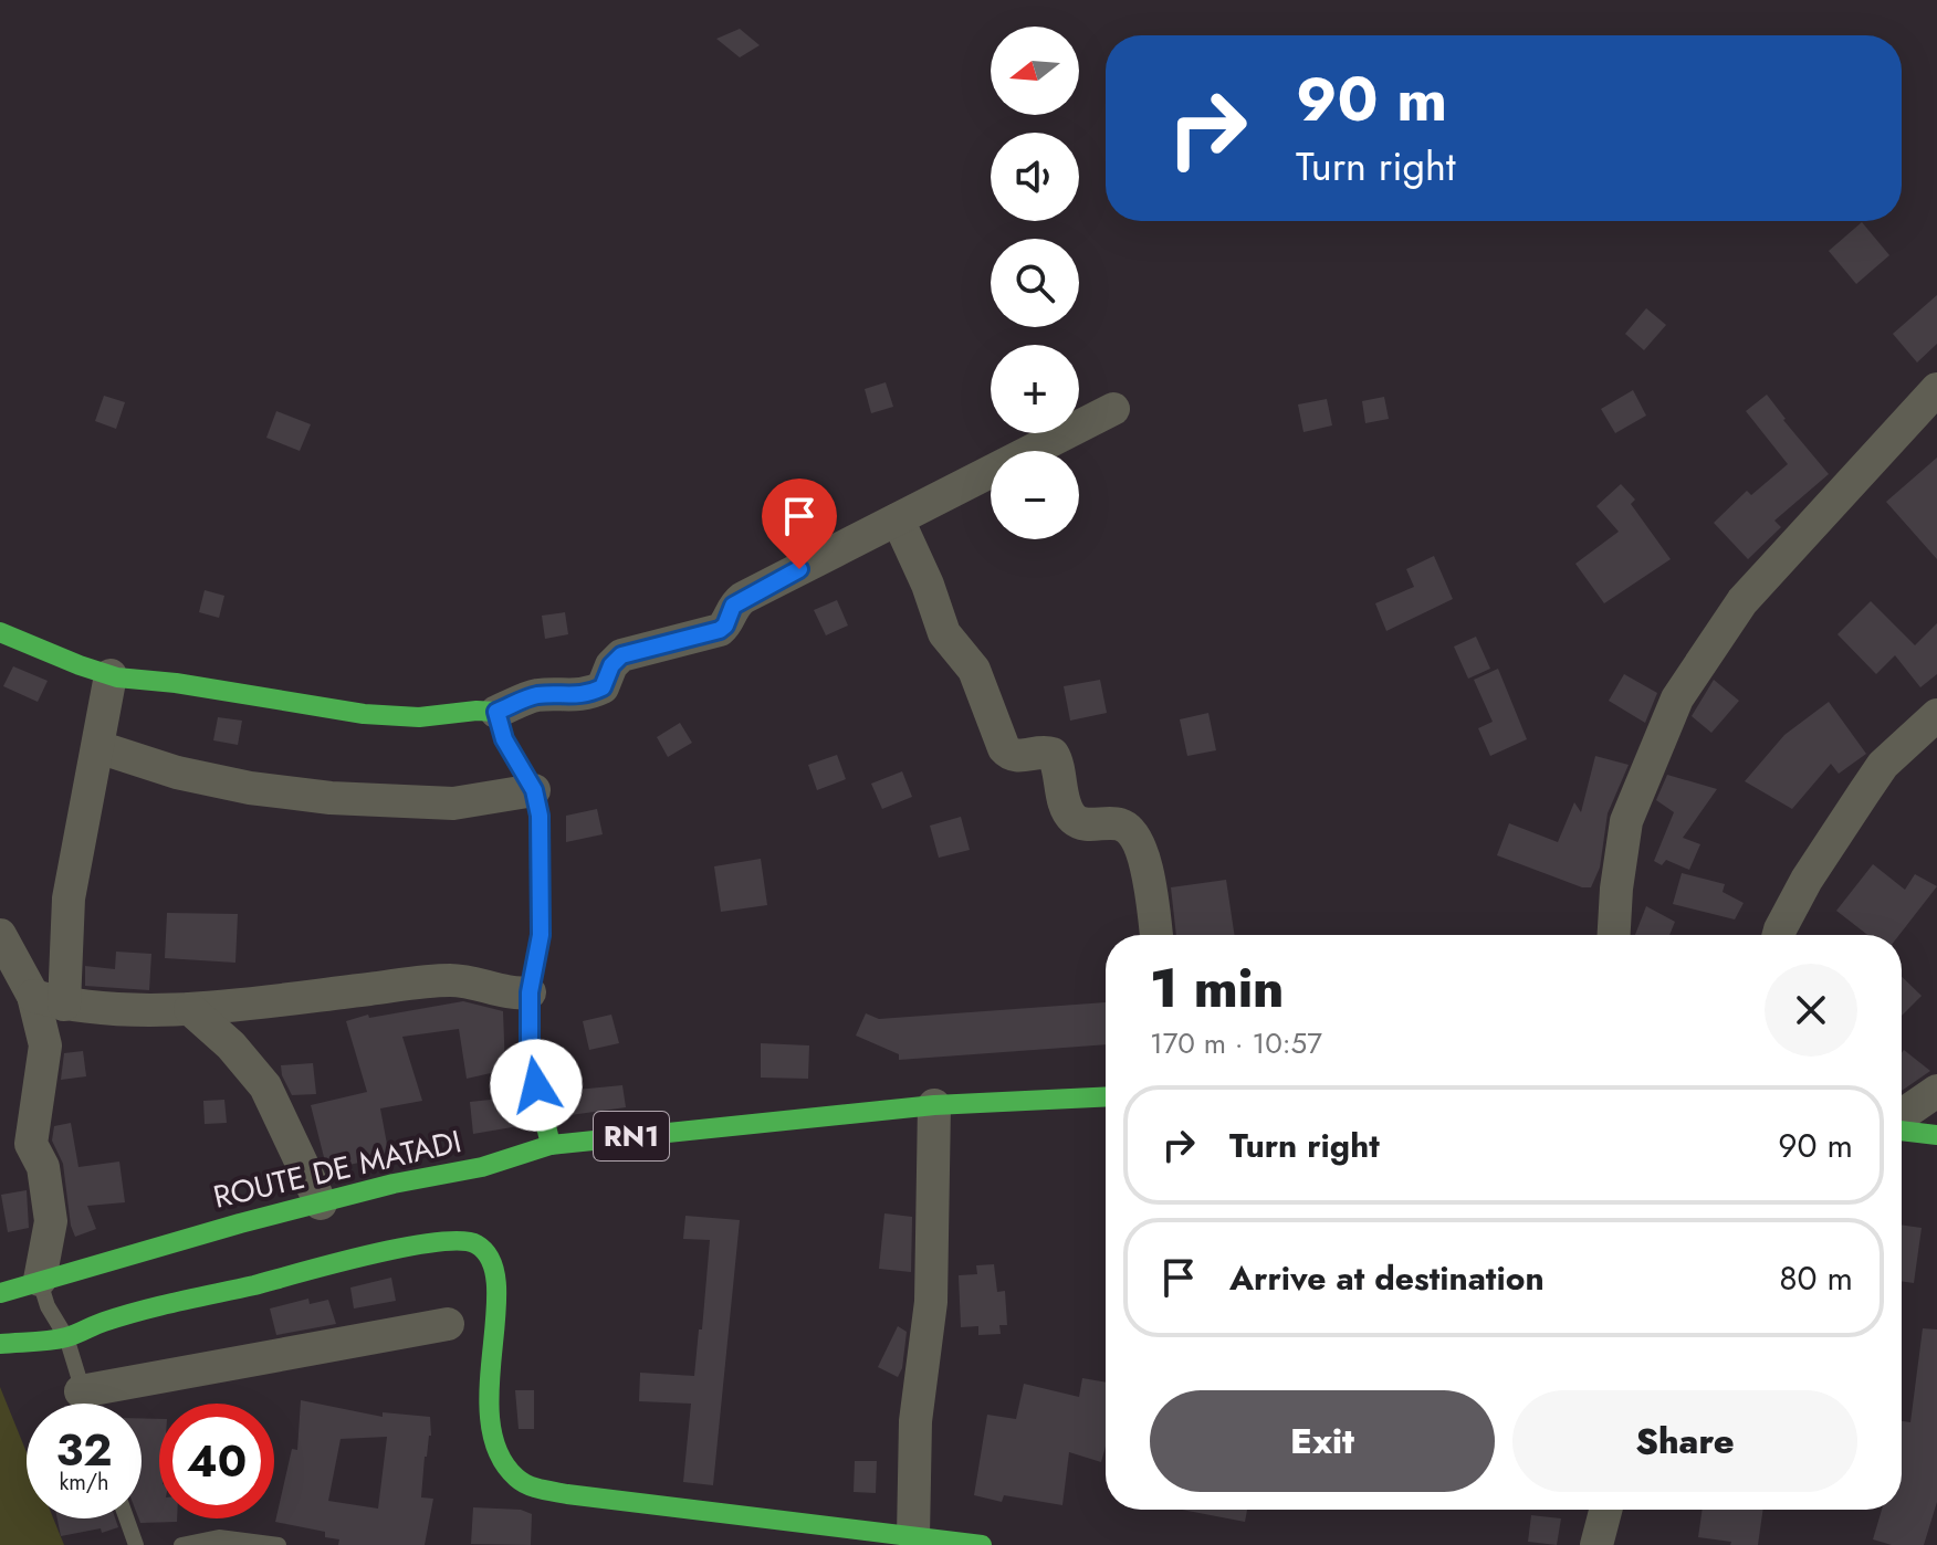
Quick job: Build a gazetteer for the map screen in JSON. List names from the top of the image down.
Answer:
{
  "streets": {
    "main road": ["RN1", "ROUTE DE MATADI"]
  },
  "north": "left",
  "page": {
    "map_buttons": ["+", "−"],
    "turn": ["90 m", "Turn right"],
    "heading": ["1 min", "170 m · 10:57"],
    "list": [
      {
        "name": "Turn right",
        "value": "90 m"
      },
      {
        "name": "Arrive at destination",
        "value": "80 m"
      }
    ],
    "buttons": ["Exit", "Share"],
    "speed": "32 km/h",
    "limit": "40"
  }
}
